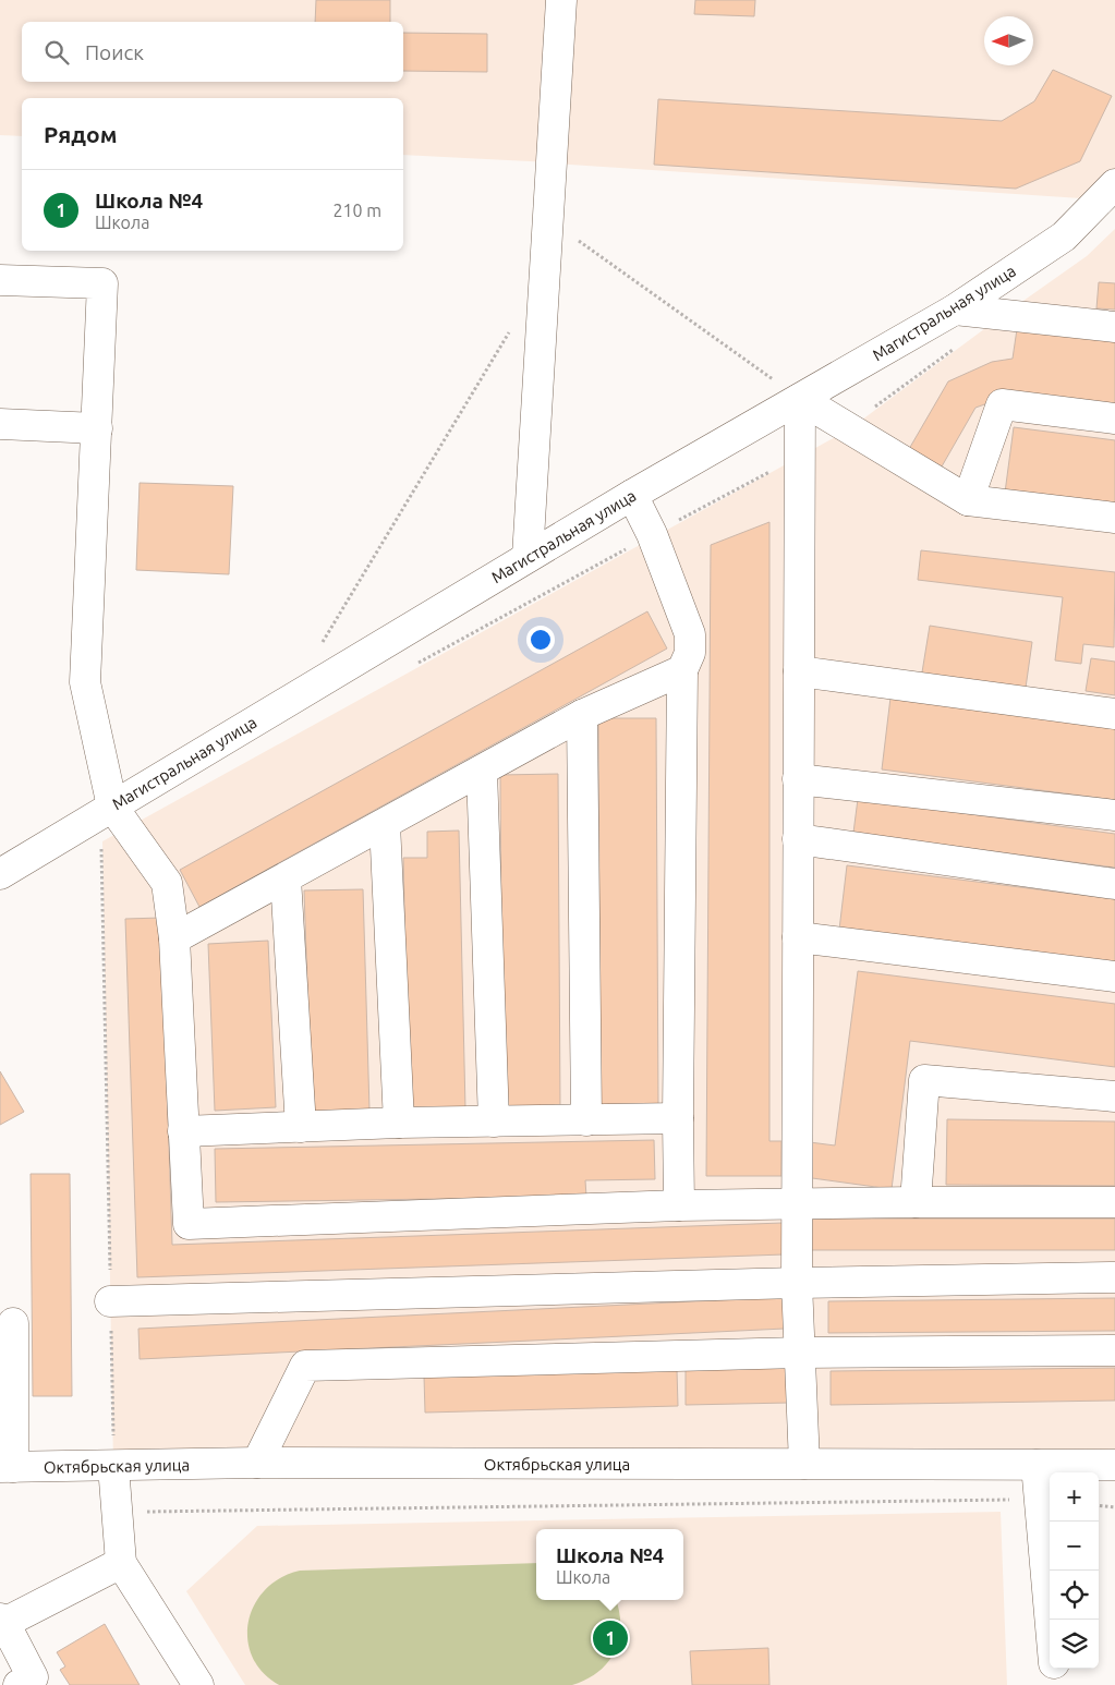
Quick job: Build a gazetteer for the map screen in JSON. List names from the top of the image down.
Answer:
{
  "streets": {
    "street": ["Магистральная улица", "Октябрьская улица"]
  },
  "north": "left",
  "page": {
    "search": "Поиск",
    "heading": "Рядом",
    "list": [
      {
        "mark": "1",
        "name": "Школа №4",
        "note": "Школа",
        "value": "210 m"
      }
    ],
    "map_buttons": ["+", "−"],
    "popup": ["Школа №4", "Школа"],
    "pins": "1"
  }
}
